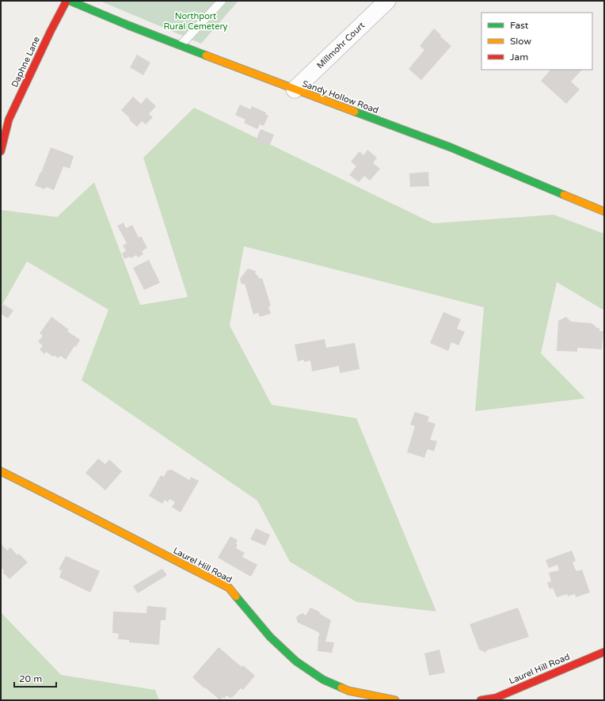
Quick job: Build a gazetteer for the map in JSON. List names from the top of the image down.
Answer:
{
  "streets": {
    "street": [
      "Millmohr Court",
      "Daphne Lane",
      "Sandy Hollow Road",
      "Laurel Hill Road"
    ]
  },
  "crossings": [
    ["Millmohr Court", "Sandy Hollow Road"]
  ],
  "parks": ["Northport Rural Cemetery"],
  "legend": ["Fast", "Slow", "Jam"],
  "scale_bar": "20 m"
}
